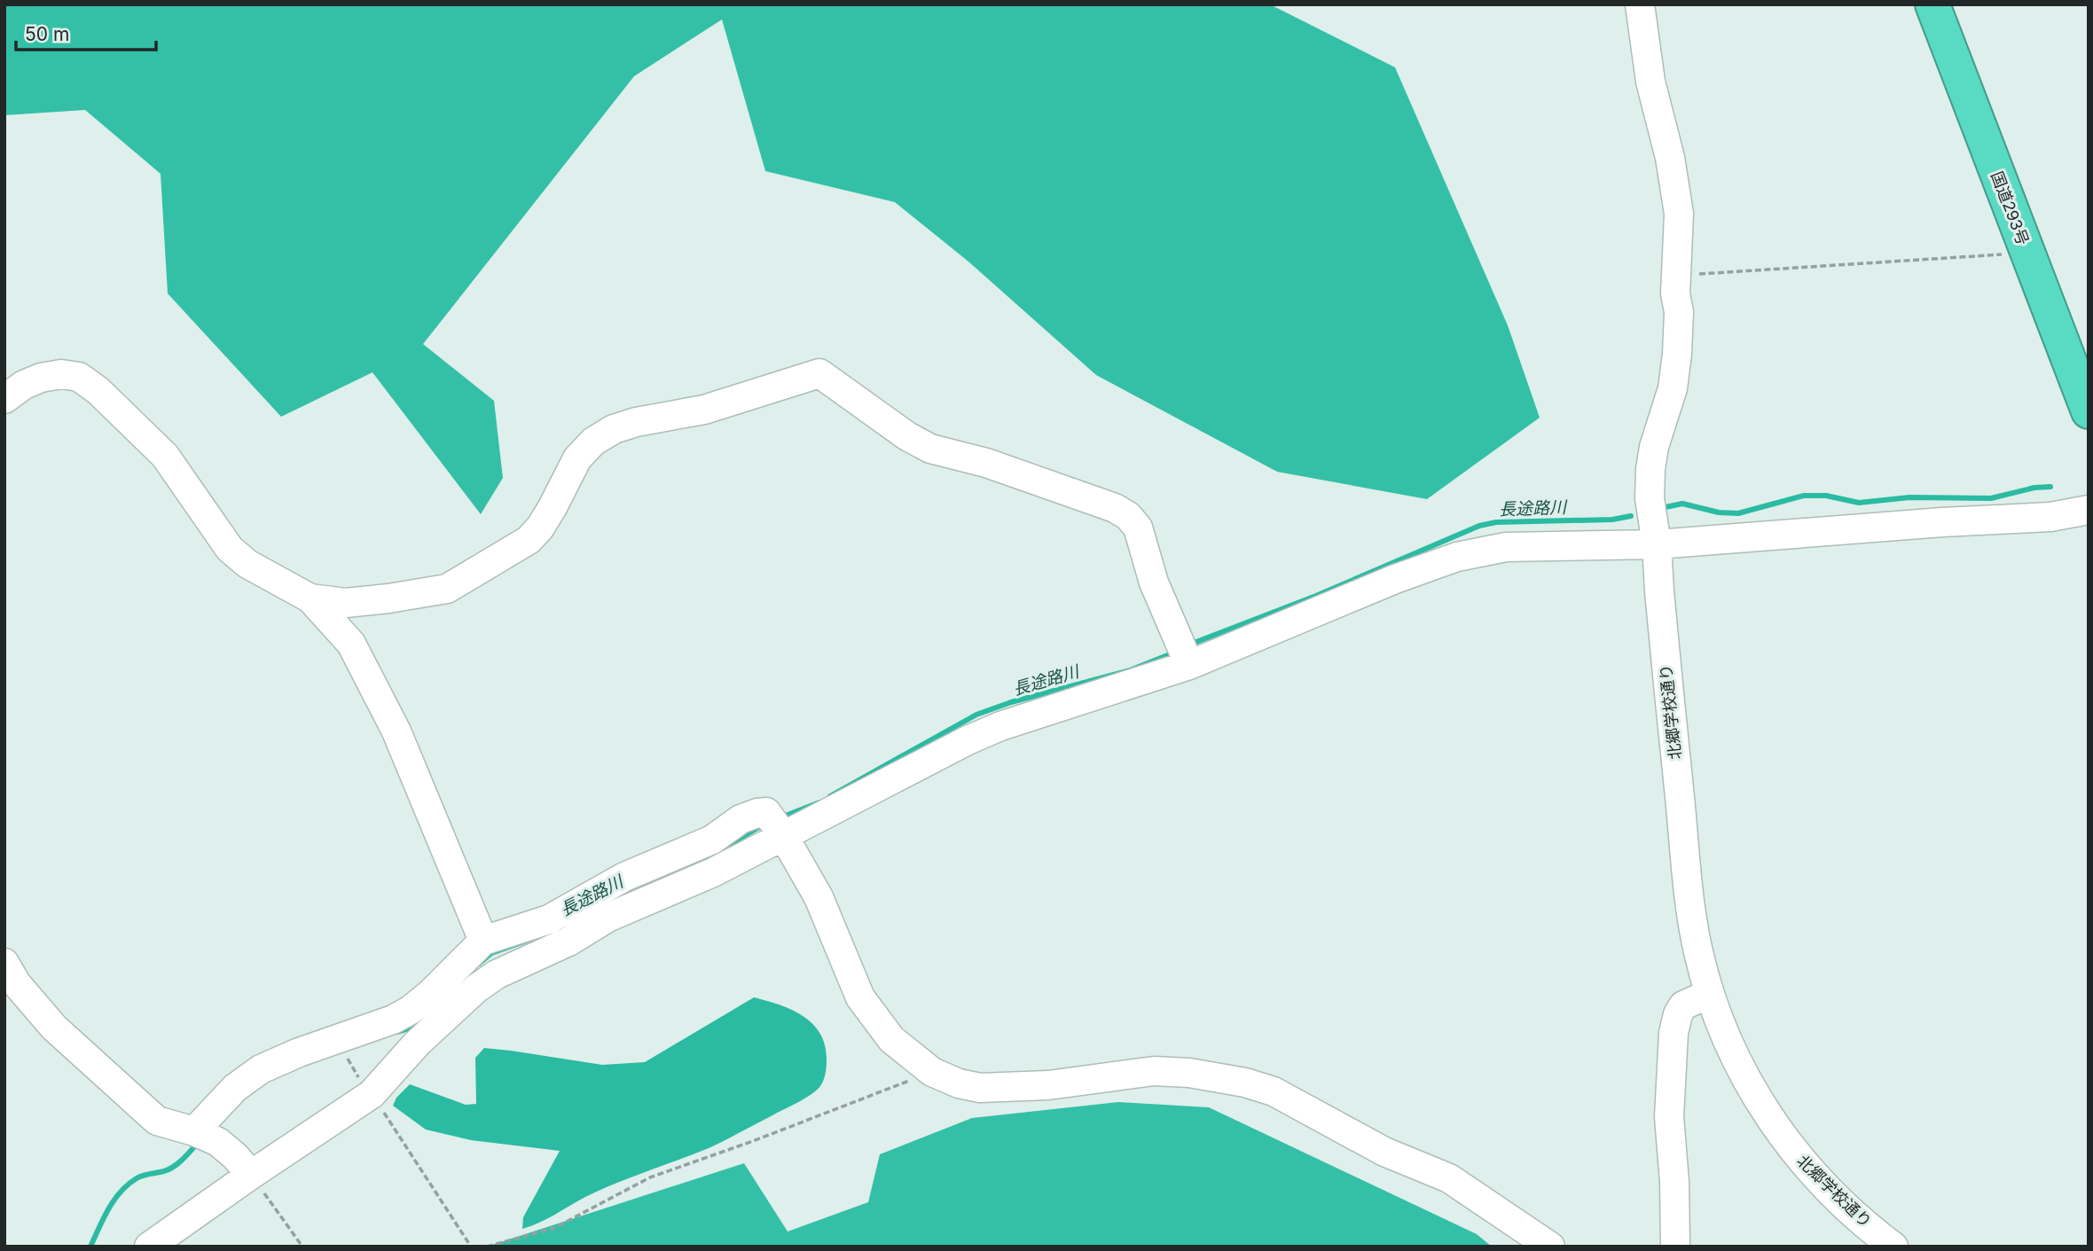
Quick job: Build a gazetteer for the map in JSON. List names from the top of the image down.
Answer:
{
  "streets": {
    "highway": ["国道293号"],
    "street": ["北郷学校通り"]
  },
  "water": ["長途路川"],
  "scale_bar": "50 m"
}
